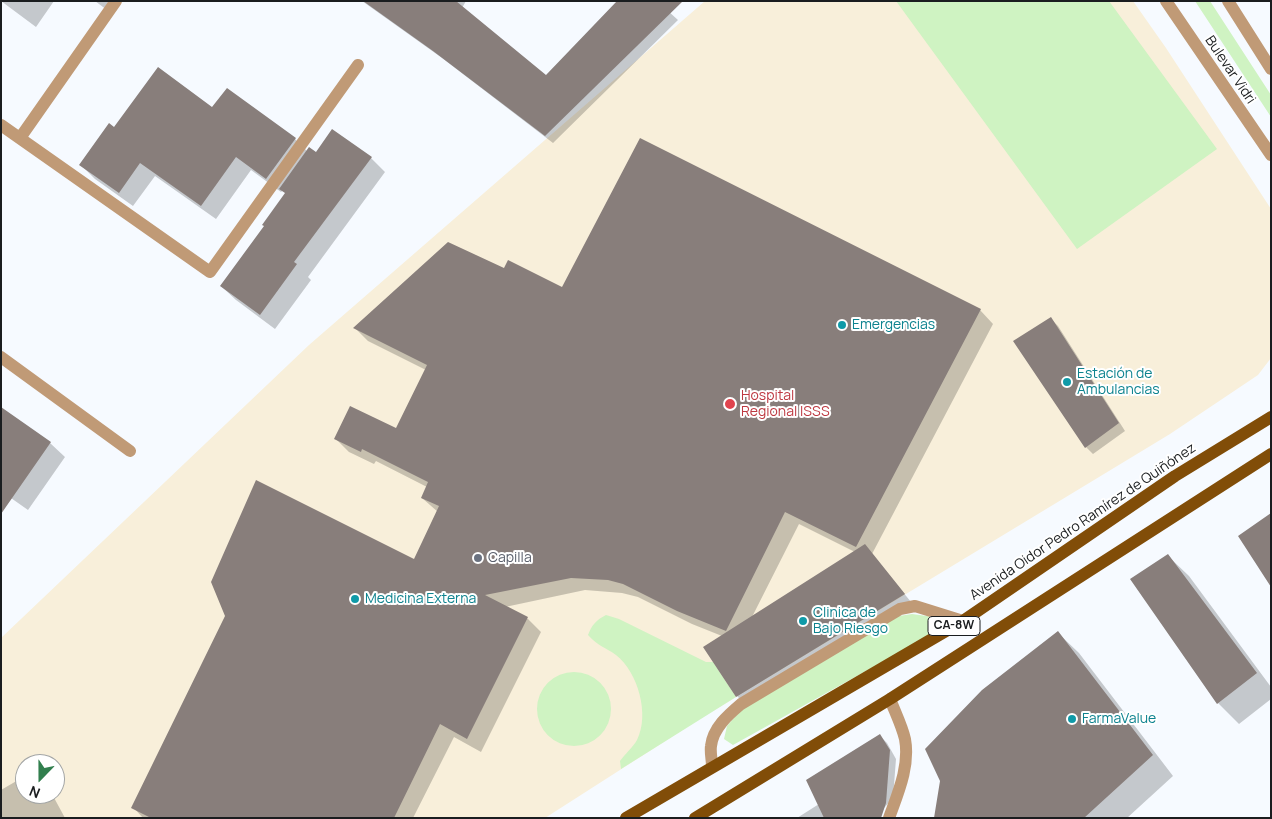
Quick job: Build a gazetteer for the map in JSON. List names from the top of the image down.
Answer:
{
  "streets": {
    "main road": ["Avenida Oidor Pedro Ramírez de Quiñónez", "CA-8W"],
    "street": ["Bulevar Vidri"]
  },
  "places": [
    "Emergencias",
    "Estación de Ambulancias",
    "Hospital Regional ISSS",
    "Capilla",
    "Medicina Externa",
    "Clinica de Bajo Riesgo",
    "FarmaValue"
  ],
  "north": "bottom"
}
